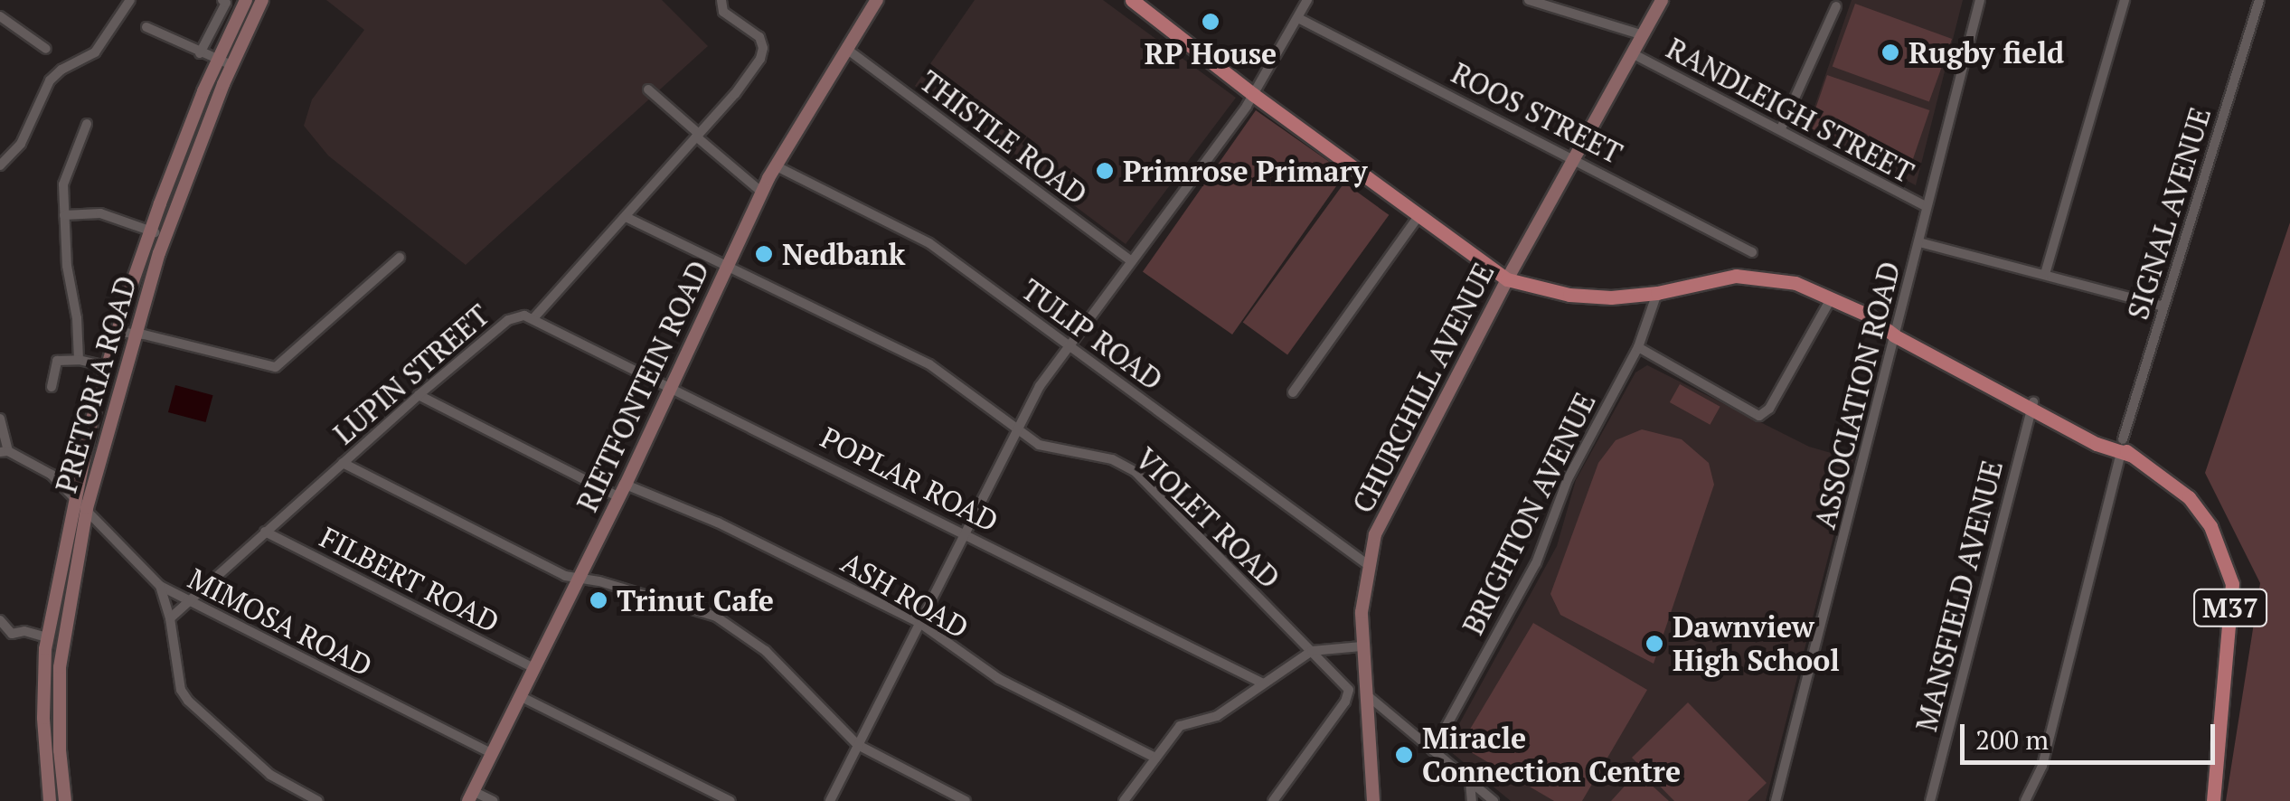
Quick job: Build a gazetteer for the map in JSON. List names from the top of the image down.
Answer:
{
  "streets": {
    "main road": ["M37"],
    "street": [
      "RANDLEIGH STREET",
      "ROOS STREET",
      "THISTLE ROAD",
      "SIGNAL AVENUE",
      "TULIP ROAD",
      "LUPIN STREET",
      "PRETORIA ROAD",
      "RIETFONTEIN ROAD",
      "CHURCHILL AVENUE",
      "ASSOCIATION ROAD",
      "POPLAR ROAD",
      "BRIGHTON AVENUE",
      "VIOLET ROAD",
      "FILBERT ROAD",
      "ASH ROAD",
      "MANSFIELD AVENUE",
      "MIMOSA ROAD"
    ]
  },
  "crossings": [
    ["RANDLEIGH STREET", "CHURCHILL AVENUE"],
    ["RANDLEIGH STREET", "ASSOCIATION ROAD"],
    ["ROOS STREET", "CHURCHILL AVENUE"],
    ["THISTLE ROAD", "RIETFONTEIN ROAD"],
    ["SIGNAL AVENUE", "M37"],
    ["TULIP ROAD", "RIETFONTEIN ROAD"],
    ["TULIP ROAD", "CHURCHILL AVENUE"],
    ["LUPIN STREET", "POPLAR ROAD"],
    ["LUPIN STREET", "VIOLET ROAD"],
    ["LUPIN STREET", "FILBERT ROAD"],
    ["LUPIN STREET", "ASH ROAD"],
    ["LUPIN STREET", "MIMOSA ROAD"],
    ["PRETORIA ROAD", "MIMOSA ROAD"],
    ["RIETFONTEIN ROAD", "POPLAR ROAD"],
    ["RIETFONTEIN ROAD", "VIOLET ROAD"],
    ["RIETFONTEIN ROAD", "FILBERT ROAD"],
    ["RIETFONTEIN ROAD", "ASH ROAD"],
    ["RIETFONTEIN ROAD", "MIMOSA ROAD"],
    ["CHURCHILL AVENUE", "M37"],
    ["ASSOCIATION ROAD", "M37"],
    ["BRIGHTON AVENUE", "M37"],
    ["MANSFIELD AVENUE", "M37"]
  ],
  "places": [
    "RP House",
    "Rugby field",
    "Primrose Primary",
    "Nedbank",
    "Trinut Cafe",
    "Dawnview High School",
    "Miracle Connection Centre"
  ],
  "scale_bar": "200 m"
}
